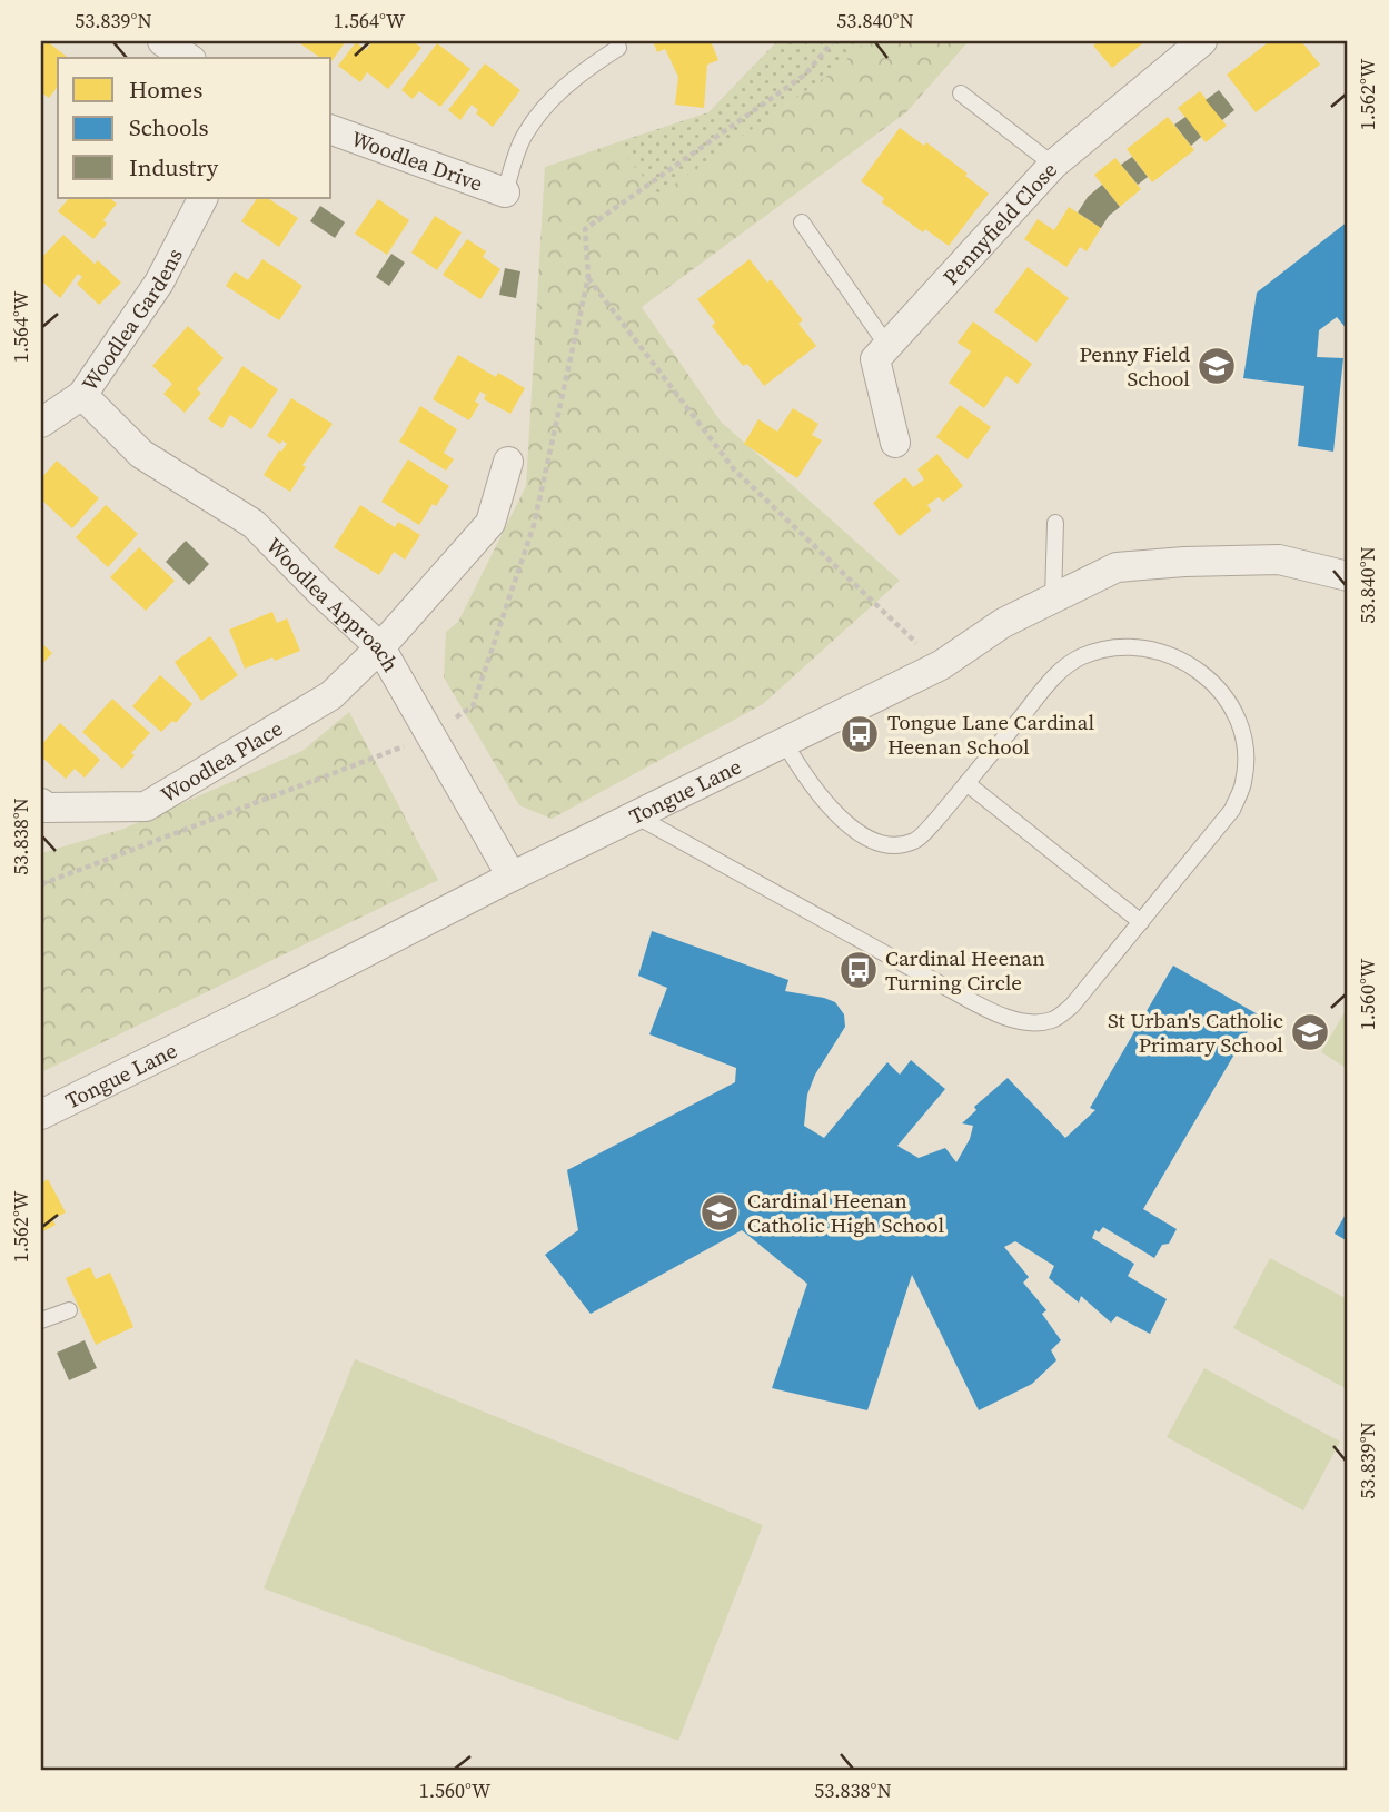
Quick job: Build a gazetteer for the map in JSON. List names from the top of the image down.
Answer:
{
  "streets": {
    "street": [
      "Woodlea Drive",
      "Pennyfield Close",
      "Woodlea Gardens",
      "Woodlea Approach",
      "Woodlea Place",
      "Tongue Lane"
    ]
  },
  "crossings": [
    ["Woodlea Gardens", "Woodlea Approach"],
    ["Woodlea Approach", "Woodlea Place"],
    ["Woodlea Approach", "Tongue Lane"]
  ],
  "places": {
    "school or university": ["Penny Field School", "St Urban's Catholic Primary School", "Cardinal Heenan Catholic High School"],
    "bus stop": ["Tongue Lane Cardinal Heenan School", "Cardinal Heenan Turning Circle"]
  },
  "legend": ["Homes", "Schools", "Industry"],
  "coordinates": [
    "53.839°N",
    "1.564°W",
    "53.840°N",
    "1.562°W",
    "53.838°N",
    "1.560°W"
  ]
}
